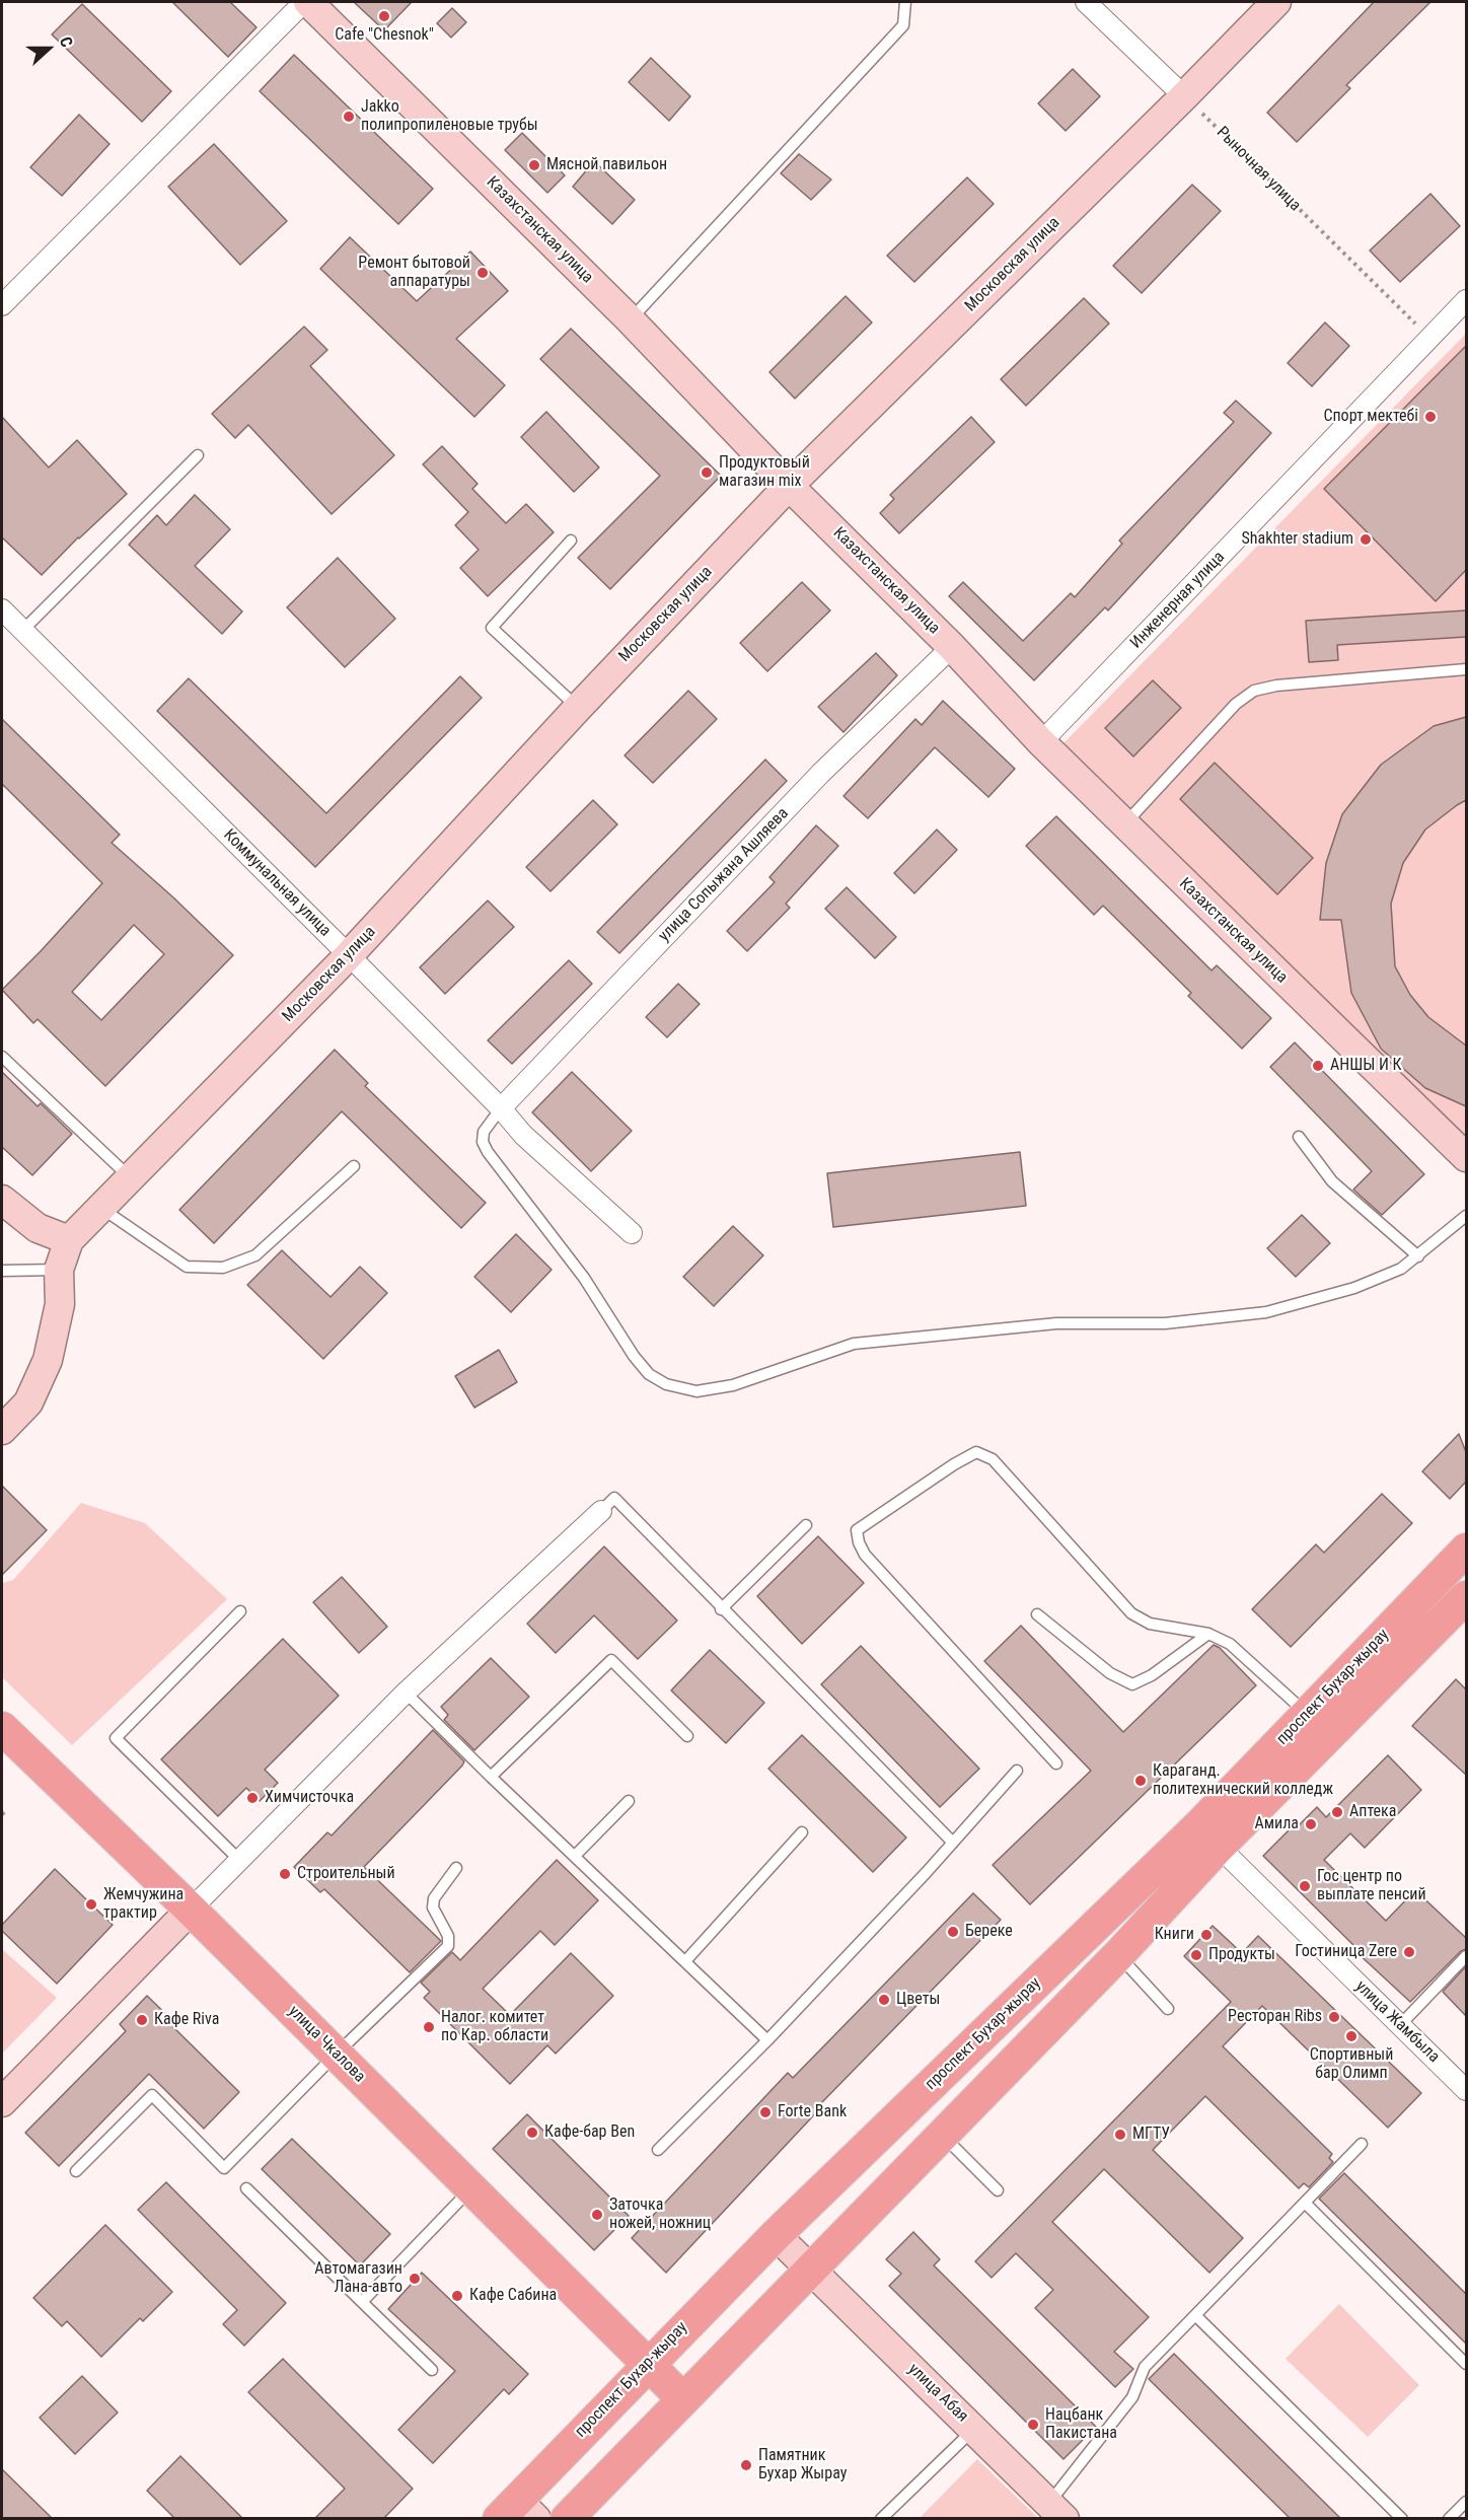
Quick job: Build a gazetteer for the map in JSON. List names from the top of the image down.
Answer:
{
  "streets": {
    "main road": [
      "Казахстанская улица",
      "Московская улица",
      "проспект Бухар-жырау",
      "улица Чкалова",
      "улица Абая"
    ],
    "street": [
      "Инженерная улица",
      "улица Сопыжана Ашляева",
      "Коммунальная улица",
      "улица Жамбыла"
    ],
    "path": ["Рыночная улица"]
  },
  "crossings": [
    ["Рыночная улица", "Московская улица"],
    ["Рыночная улица", "Инженерная улица"],
    ["Казахстанская улица", "Московская улица"],
    ["Казахстанская улица", "Инженерная улица"],
    ["Казахстанская улица", "улица Сопыжана Ашляева"],
    ["Московская улица", "Коммунальная улица"],
    ["улица Сопыжана Ашляева", "Коммунальная улица"],
    ["проспект Бухар-жырау", "улица Жамбыла"],
    ["проспект Бухар-жырау", "улица Чкалова"],
    ["проспект Бухар-жырау", "улица Абая"]
  ],
  "places": [
    "Cafe \"Chesnok\"",
    "Jakko полипропиленовые трубы",
    "Мясной павильон",
    "Ремонт бытовой аппаратуры",
    "Спорт мектебі",
    "Продуктовый магазин mix",
    "Shakhter stadium",
    "АНШЫ И К",
    "Караганд. политехнический колледж",
    "Химчисточка",
    "Аптека",
    "Амила",
    "Строительный",
    "Гос центр по выплате пенсий",
    "Жемчужина трактир",
    "Береке",
    "Книги",
    "Гостиница Zere",
    "Продукты",
    "Цветы",
    "Ресторан Ribs",
    "Кафе Riva",
    "Налог. комитет по Кар. области",
    "Спортивный бар Олимп",
    "Forte Bank",
    "Кафе-бар Ben",
    "МГТУ",
    "Заточка ножей, ножниц",
    "Автомагазин Лана-авто",
    "Кафе Сабина",
    "Нацбанк Пакистана",
    "Памятник Бухар Жырау"
  ],
  "north": "right"
}
